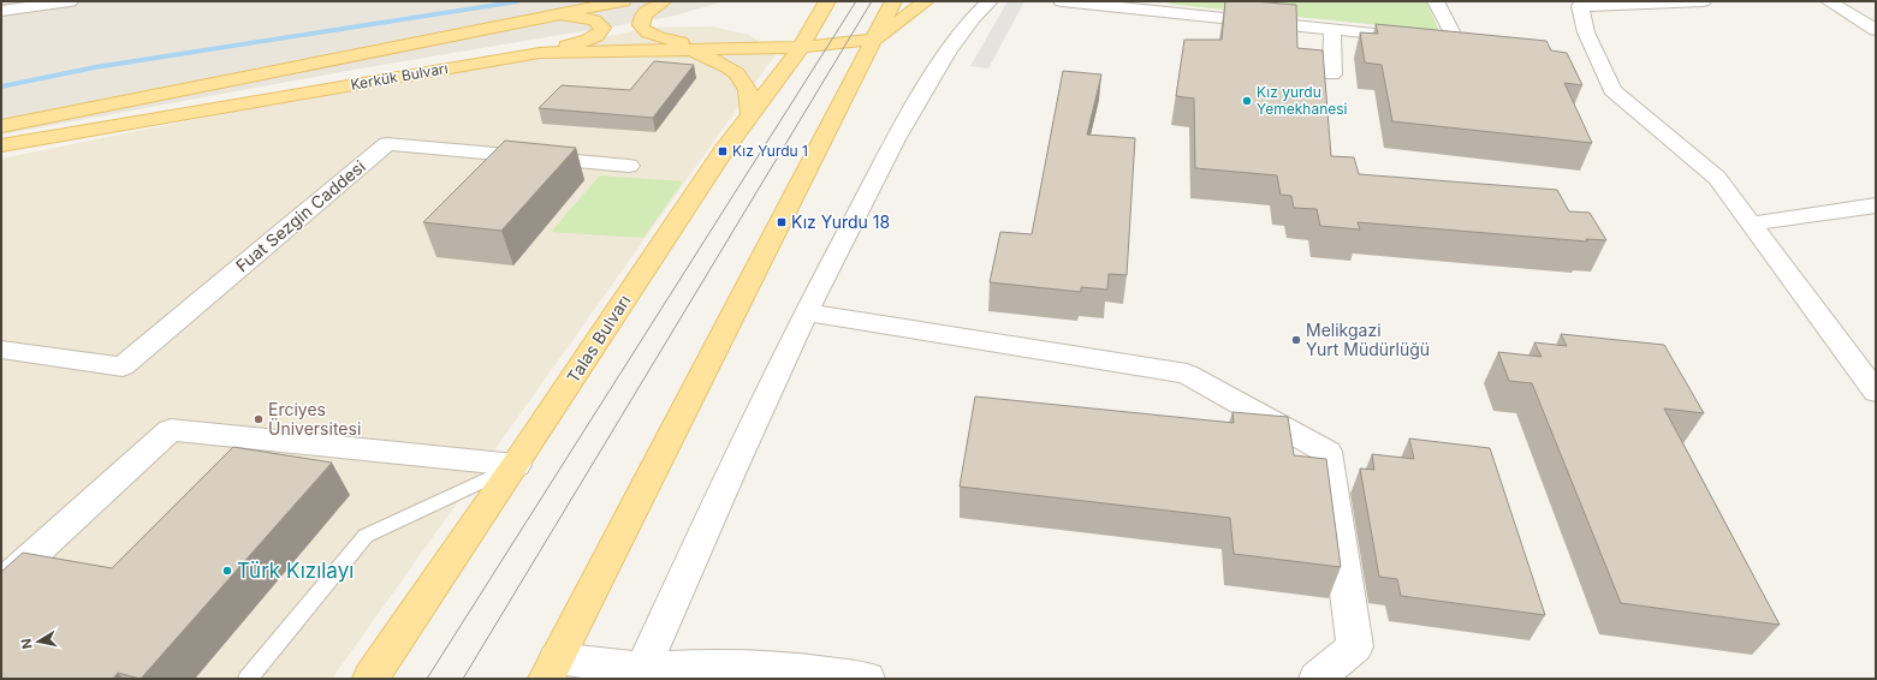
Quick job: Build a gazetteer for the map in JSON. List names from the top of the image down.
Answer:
{
  "streets": {
    "main road": ["Kerkük Bulvarı", "Talas Bulvarı"],
    "street": ["Fuat Sezgin Caddesi"]
  },
  "crossings": [
    ["Kerkük Bulvarı", "Talas Bulvarı"]
  ],
  "places": {
    "other": [
      "Kız yurdu Yemekhanesi",
      "Melikgazi Yurt Müdürlüğü",
      "Erciyes Üniversitesi",
      "Türk Kızılayı"
    ],
    "transit": ["Kız Yurdu 1", "Kız Yurdu 18"]
  },
  "north": "left"
}
